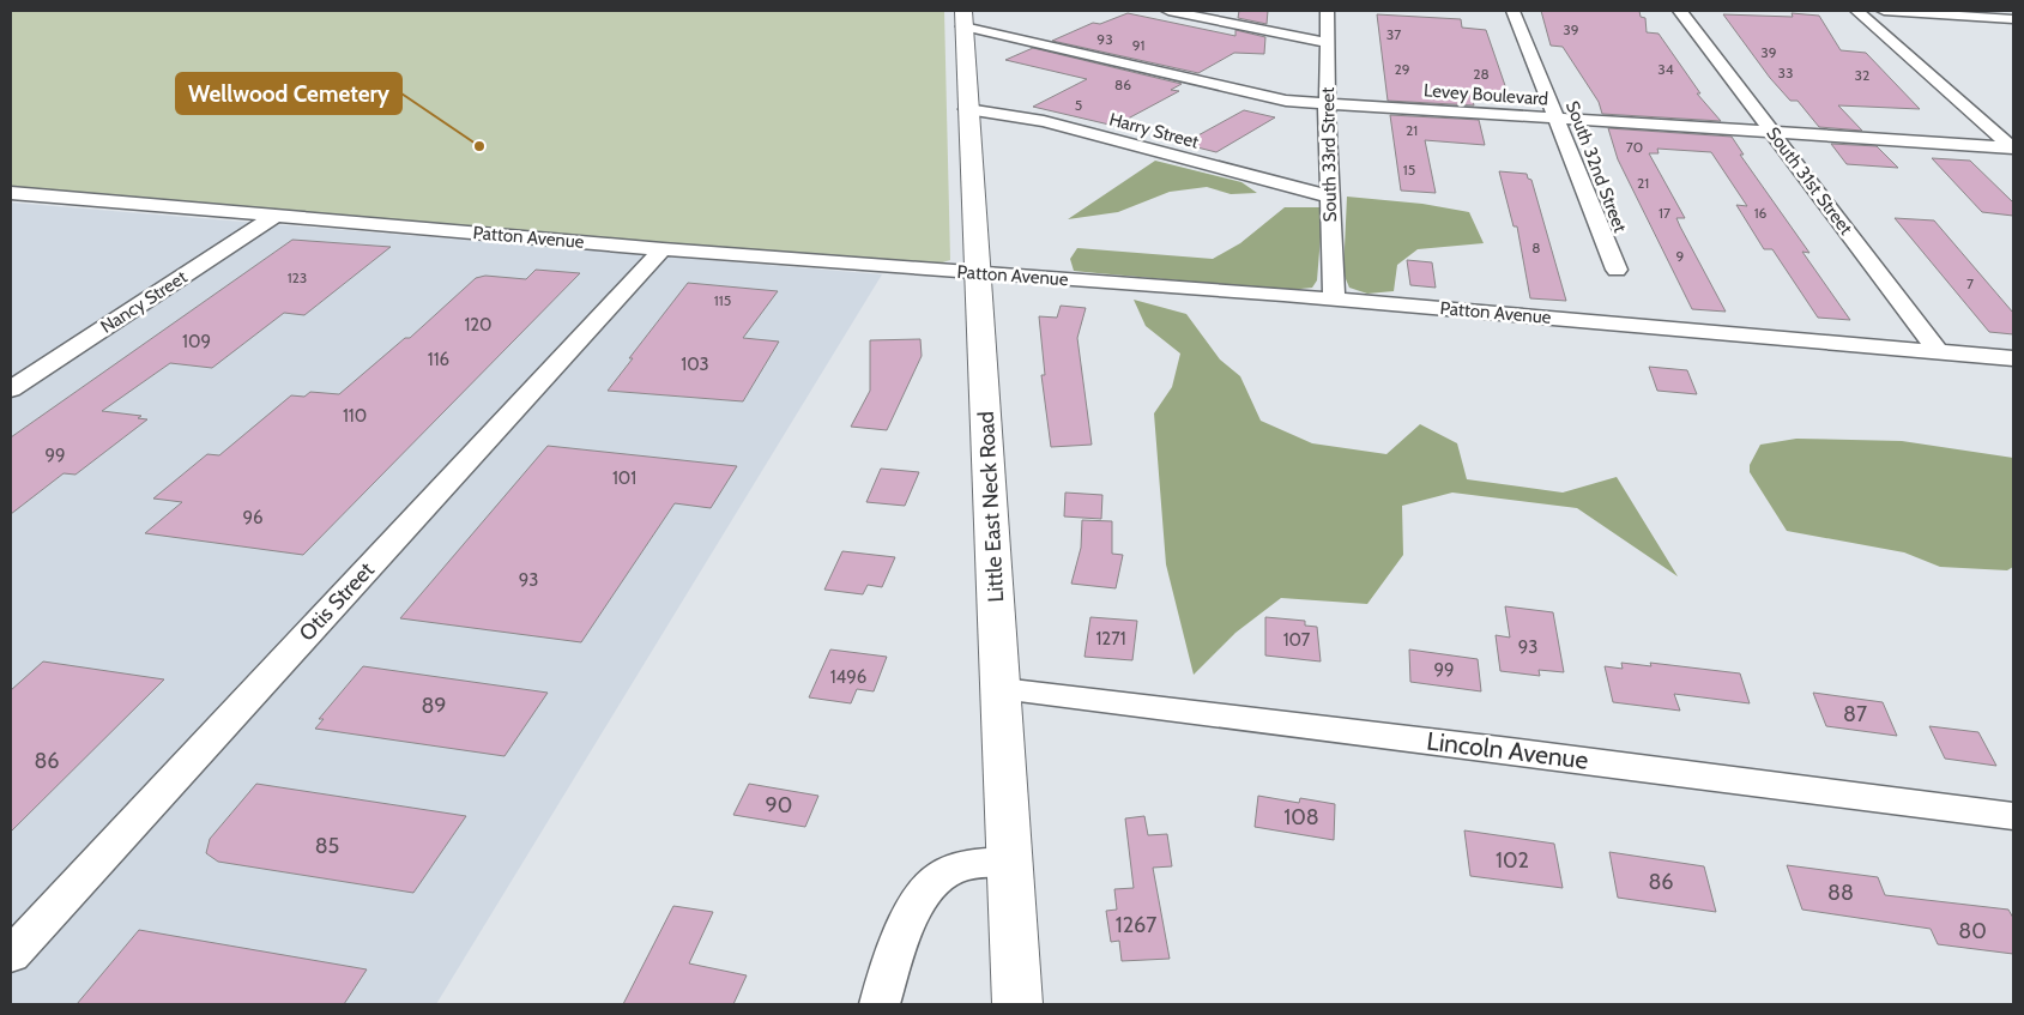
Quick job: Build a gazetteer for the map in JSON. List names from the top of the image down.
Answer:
{
  "streets": {
    "main road": ["Little East Neck Road"],
    "street": [
      "Levey Boulevard",
      "Harry Street",
      "South 33rd Street",
      "South 32nd Street",
      "South 31st Street",
      "Patton Avenue",
      "Nancy Street",
      "Otis Street",
      "Lincoln Avenue"
    ]
  },
  "crossings": [
    ["Levey Boulevard", "South 33rd Street"],
    ["Levey Boulevard", "South 32nd Street"],
    ["Levey Boulevard", "South 31st Street"],
    ["Levey Boulevard", "Little East Neck Road"],
    ["Harry Street", "South 33rd Street"],
    ["Harry Street", "Little East Neck Road"],
    ["South 33rd Street", "Patton Avenue"],
    ["South 31st Street", "Patton Avenue"],
    ["Patton Avenue", "Nancy Street"],
    ["Patton Avenue", "Little East Neck Road"],
    ["Patton Avenue", "Otis Street"],
    ["Little East Neck Road", "Lincoln Avenue"]
  ],
  "places": ["Wellwood Cemetery"],
  "house_numbers": [
    "39",
    "37",
    "93",
    "91",
    "39",
    "29",
    "34",
    "33",
    "28",
    "32",
    "86",
    "5",
    "21",
    "70",
    "15",
    "21",
    "17",
    "16",
    "8",
    "9",
    "123",
    "7",
    "115",
    "120",
    "109",
    "116",
    "103",
    "110",
    "99",
    "101",
    "96",
    "93",
    "1271",
    "107",
    "93",
    "99",
    "1496",
    "89",
    "87",
    "86",
    "90",
    "108",
    "85",
    "102",
    "86",
    "88",
    "1267",
    "80"
  ]
}
